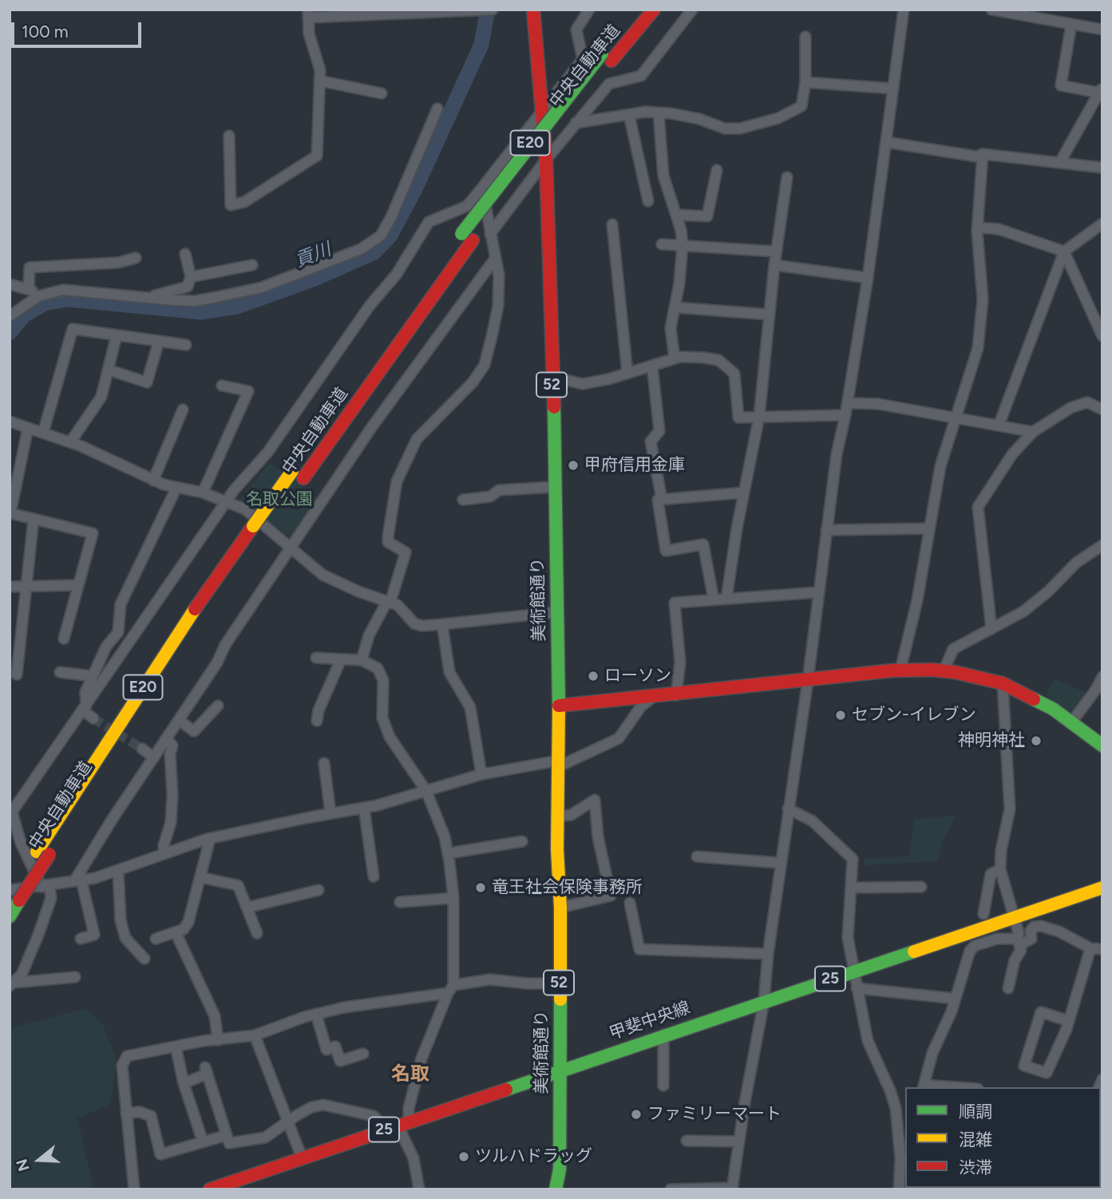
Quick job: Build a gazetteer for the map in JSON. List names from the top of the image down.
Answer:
{
  "streets": {
    "main road": [
      "中央自動車道",
      "E20",
      "52",
      "美術館通り",
      "25",
      "甲斐中央線"
    ]
  },
  "crossings": [
    ["美術館通り", "甲斐中央線"]
  ],
  "districts": ["名取"],
  "water": ["貢川"],
  "parks": ["名取公園"],
  "places": [
    "甲府信用金庫",
    "ローソン",
    "セブン-イレブン",
    "神明神社",
    "竜王社会保険事務所",
    "ファミリーマート",
    "ツルハドラッグ"
  ],
  "legend": ["順調", "混雑", "渋滞"],
  "scale_bar": "100 m",
  "north": "left"
}
